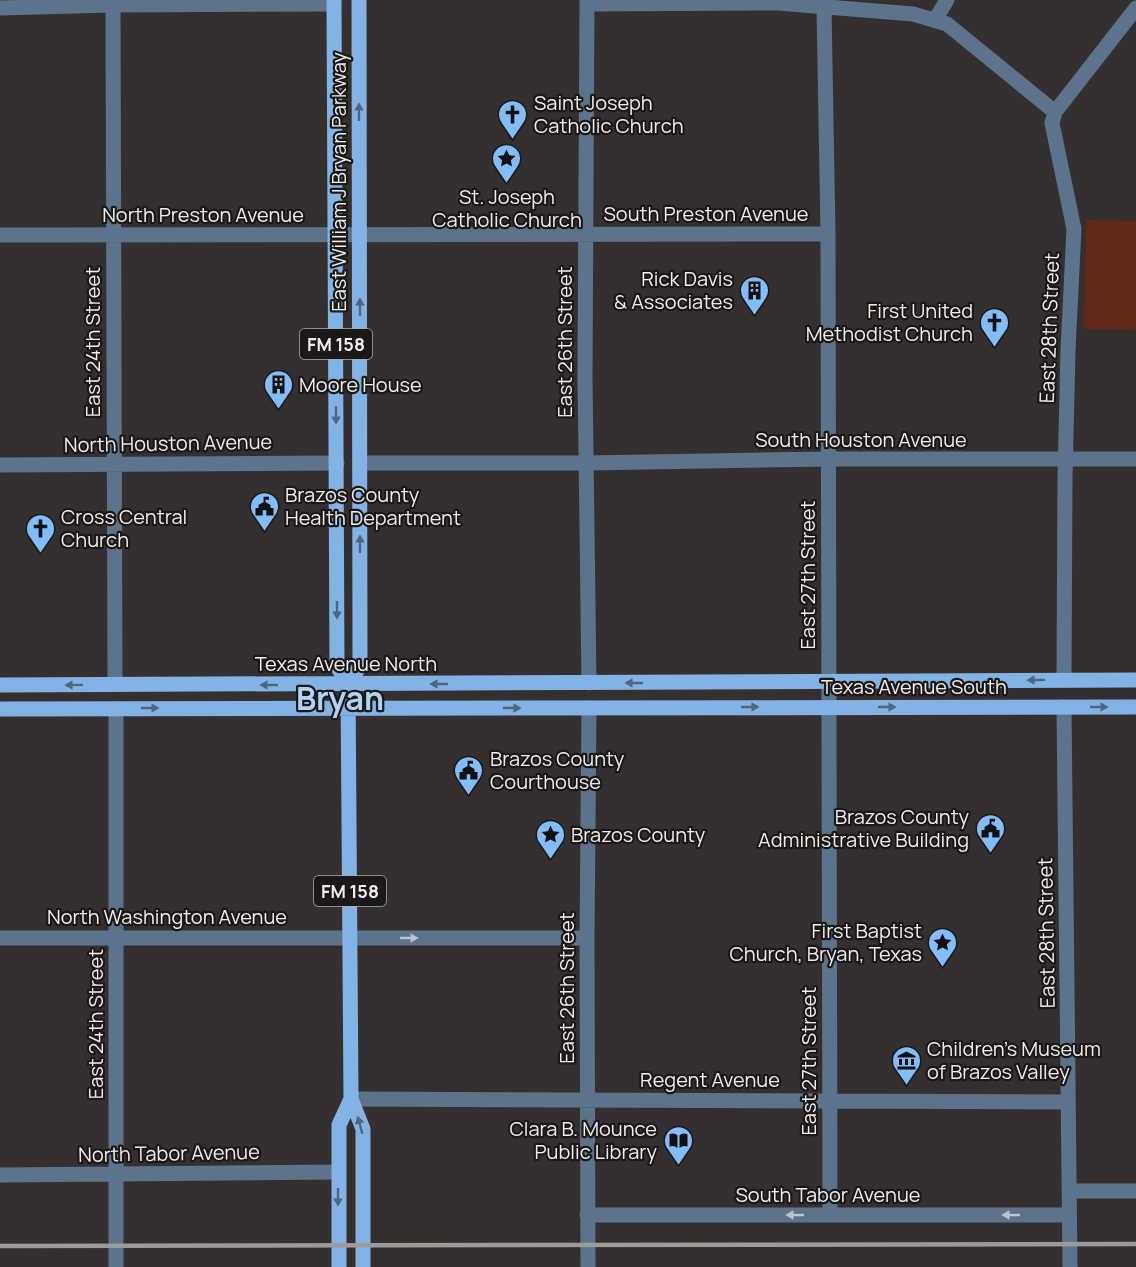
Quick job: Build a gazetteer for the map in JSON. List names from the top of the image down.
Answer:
{
  "streets": {
    "main road": [
      "East William J Bryan Parkway",
      "FM 158",
      "Texas Avenue North",
      "Texas Avenue South"
    ],
    "street": [
      "South Preston Avenue",
      "North Preston Avenue",
      "East 28th Street",
      "East 24th Street",
      "East 26th Street",
      "South Houston Avenue",
      "North Houston Avenue",
      "East 27th Street",
      "North Washington Avenue",
      "Regent Avenue",
      "North Tabor Avenue",
      "South Tabor Avenue"
    ]
  },
  "crossings": [
    ["East William J Bryan Parkway", "North Preston Avenue"],
    ["East William J Bryan Parkway", "North Houston Avenue"],
    ["East William J Bryan Parkway", "Texas Avenue North"],
    ["East William J Bryan Parkway", "North Washington Avenue"],
    ["East William J Bryan Parkway", "Regent Avenue"],
    ["East William J Bryan Parkway", "North Tabor Avenue"],
    ["South Preston Avenue", "North Preston Avenue"],
    ["South Preston Avenue", "East 26th Street"],
    ["South Preston Avenue", "East 27th Street"],
    ["North Preston Avenue", "East 24th Street"],
    ["North Preston Avenue", "East 26th Street"],
    ["East 28th Street", "South Houston Avenue"],
    ["East 28th Street", "Texas Avenue South"],
    ["East 28th Street", "Regent Avenue"],
    ["East 28th Street", "South Tabor Avenue"],
    ["East 24th Street", "North Houston Avenue"],
    ["East 24th Street", "Texas Avenue North"],
    ["East 24th Street", "North Washington Avenue"],
    ["East 24th Street", "North Tabor Avenue"],
    ["East 26th Street", "South Houston Avenue"],
    ["East 26th Street", "Texas Avenue North"],
    ["East 26th Street", "Texas Avenue South"],
    ["East 26th Street", "North Washington Avenue"],
    ["East 26th Street", "Regent Avenue"],
    ["East 26th Street", "South Tabor Avenue"],
    ["South Houston Avenue", "East 27th Street"],
    ["East 27th Street", "Texas Avenue South"],
    ["East 27th Street", "Regent Avenue"],
    ["East 27th Street", "South Tabor Avenue"],
    ["Texas Avenue North", "Texas Avenue South"]
  ],
  "one_way": ["North Washington Avenue", "South Tabor Avenue"],
  "districts": ["Bryan"],
  "places": {
    "church": ["Saint Joseph Catholic Church", "First United Methodist Church", "Cross Central Church"],
    "place": ["St. Joseph Catholic Church", "Brazos County", "First Baptist Church, Bryan, Texas"],
    "building": ["Rick Davis & Associates", "Moore House"],
    "public building": ["Brazos County Health Department", "Brazos County Courthouse", "Brazos County Administrative Building"],
    "museum": ["Children's Museum of Brazos Valley"],
    "library": ["Clara B. Mounce Public Library"]
  }
}
